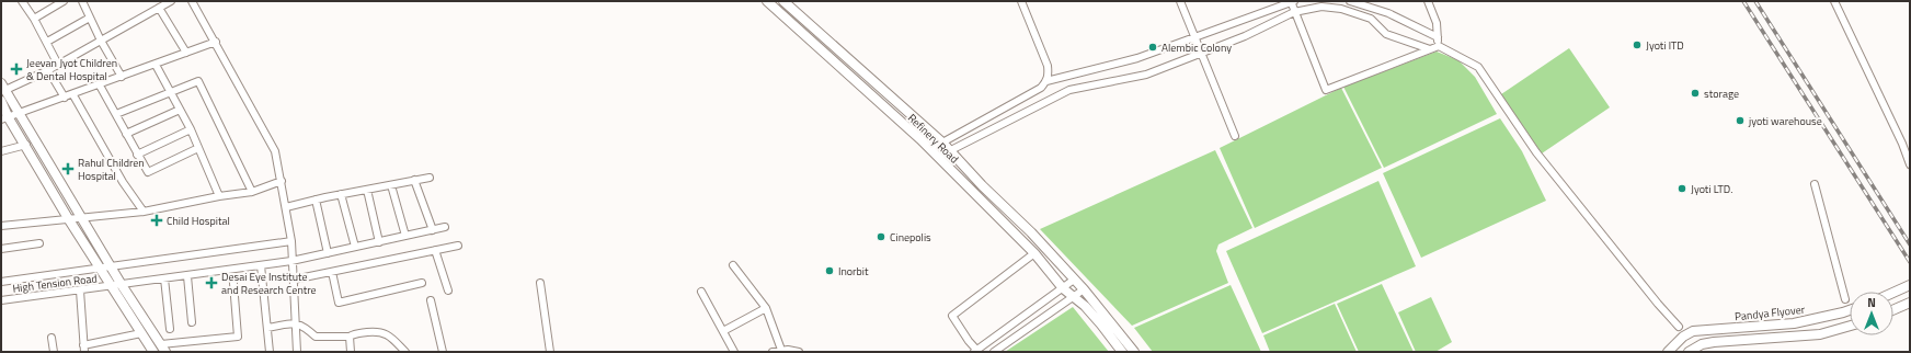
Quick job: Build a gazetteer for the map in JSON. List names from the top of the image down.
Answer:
{
  "streets": {
    "main road": ["Refinery Road", "Pandya Flyover"],
    "street": ["High Tension Road"]
  },
  "places": {
    "other": [
      "Jyoti lTD",
      "Alembic Colony",
      "storage",
      "jyoti warehouse",
      "Jyoti LTD.",
      "Cinepolis",
      "Inorbit"
    ],
    "health": [
      "Jeevan Jyot Children & Dental Hospital",
      "Rahul Children Hospital",
      "Child Hospital",
      "Desai Eye Institute and Research Centre"
    ]
  },
  "north": "top"
}
